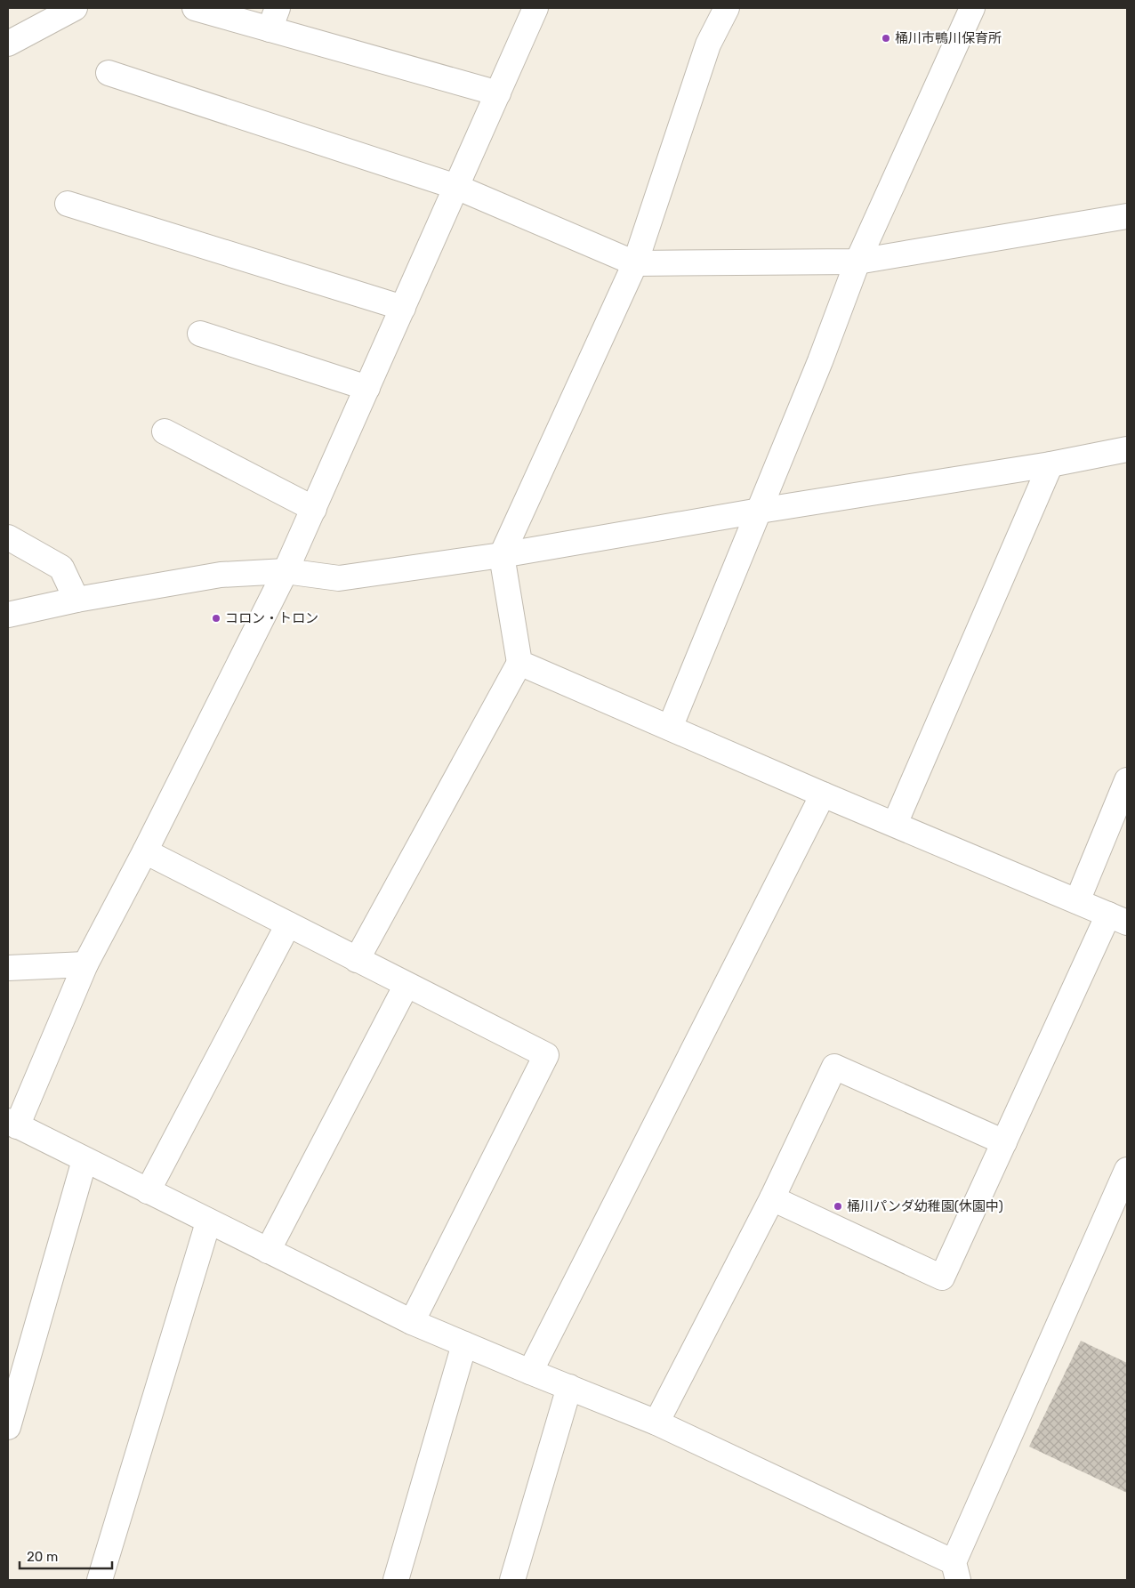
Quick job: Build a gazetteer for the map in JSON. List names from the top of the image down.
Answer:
{
  "places": ["桶川市鴨川保育所", "コロン・トロン", "桶川パンダ幼稚園(休園中)"],
  "scale_bar": "20 m"
}
